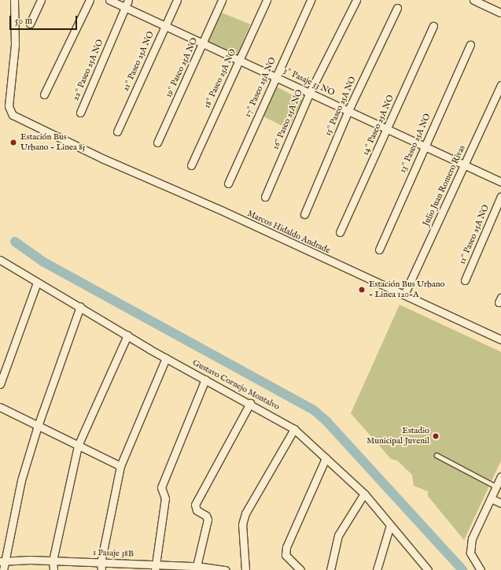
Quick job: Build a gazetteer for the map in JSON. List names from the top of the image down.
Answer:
{
  "streets": {
    "street": [
      "21º Paseo 25A NO",
      "19º Paseo 25A NO",
      "22º Paseo 25A NO",
      "18º Paseo 25A NO",
      "3º Pasaje 33 NO",
      "17º Paseo 25A NO",
      "15º Paseo 25A NO",
      "16º Paseo 25A NO",
      "14º Paseo 25A NO",
      "13º Paseo 25A NO",
      "Julio Juan Romero Rivas",
      "Marcos Hidaldo Andrade",
      "11º Paseo 25A NO",
      "Gustavo Cornejo Montalvo",
      "1 Pasaje 38B"
    ]
  },
  "crossings": [
    ["21º Paseo 25A NO", "3º Pasaje 33 NO"],
    ["19º Paseo 25A NO", "3º Pasaje 33 NO"],
    ["22º Paseo 25A NO", "3º Pasaje 33 NO"],
    ["18º Paseo 25A NO", "3º Pasaje 33 NO"],
    ["3º Pasaje 33 NO", "17º Paseo 25A NO"],
    ["3º Pasaje 33 NO", "15º Paseo 25A NO"],
    ["3º Pasaje 33 NO", "16º Paseo 25A NO"],
    ["3º Pasaje 33 NO", "14º Paseo 25A NO"],
    ["3º Pasaje 33 NO", "13º Paseo 25A NO"],
    ["3º Pasaje 33 NO", "Julio Juan Romero Rivas"],
    ["Julio Juan Romero Rivas", "Marcos Hidaldo Andrade"]
  ],
  "places": ["Estación Bus Urbano - Linea 85", "Estación Bus Urbano - Linea 120-A", "Estadio Municipal Juvenil"],
  "scale_bar": "50 m"
}
